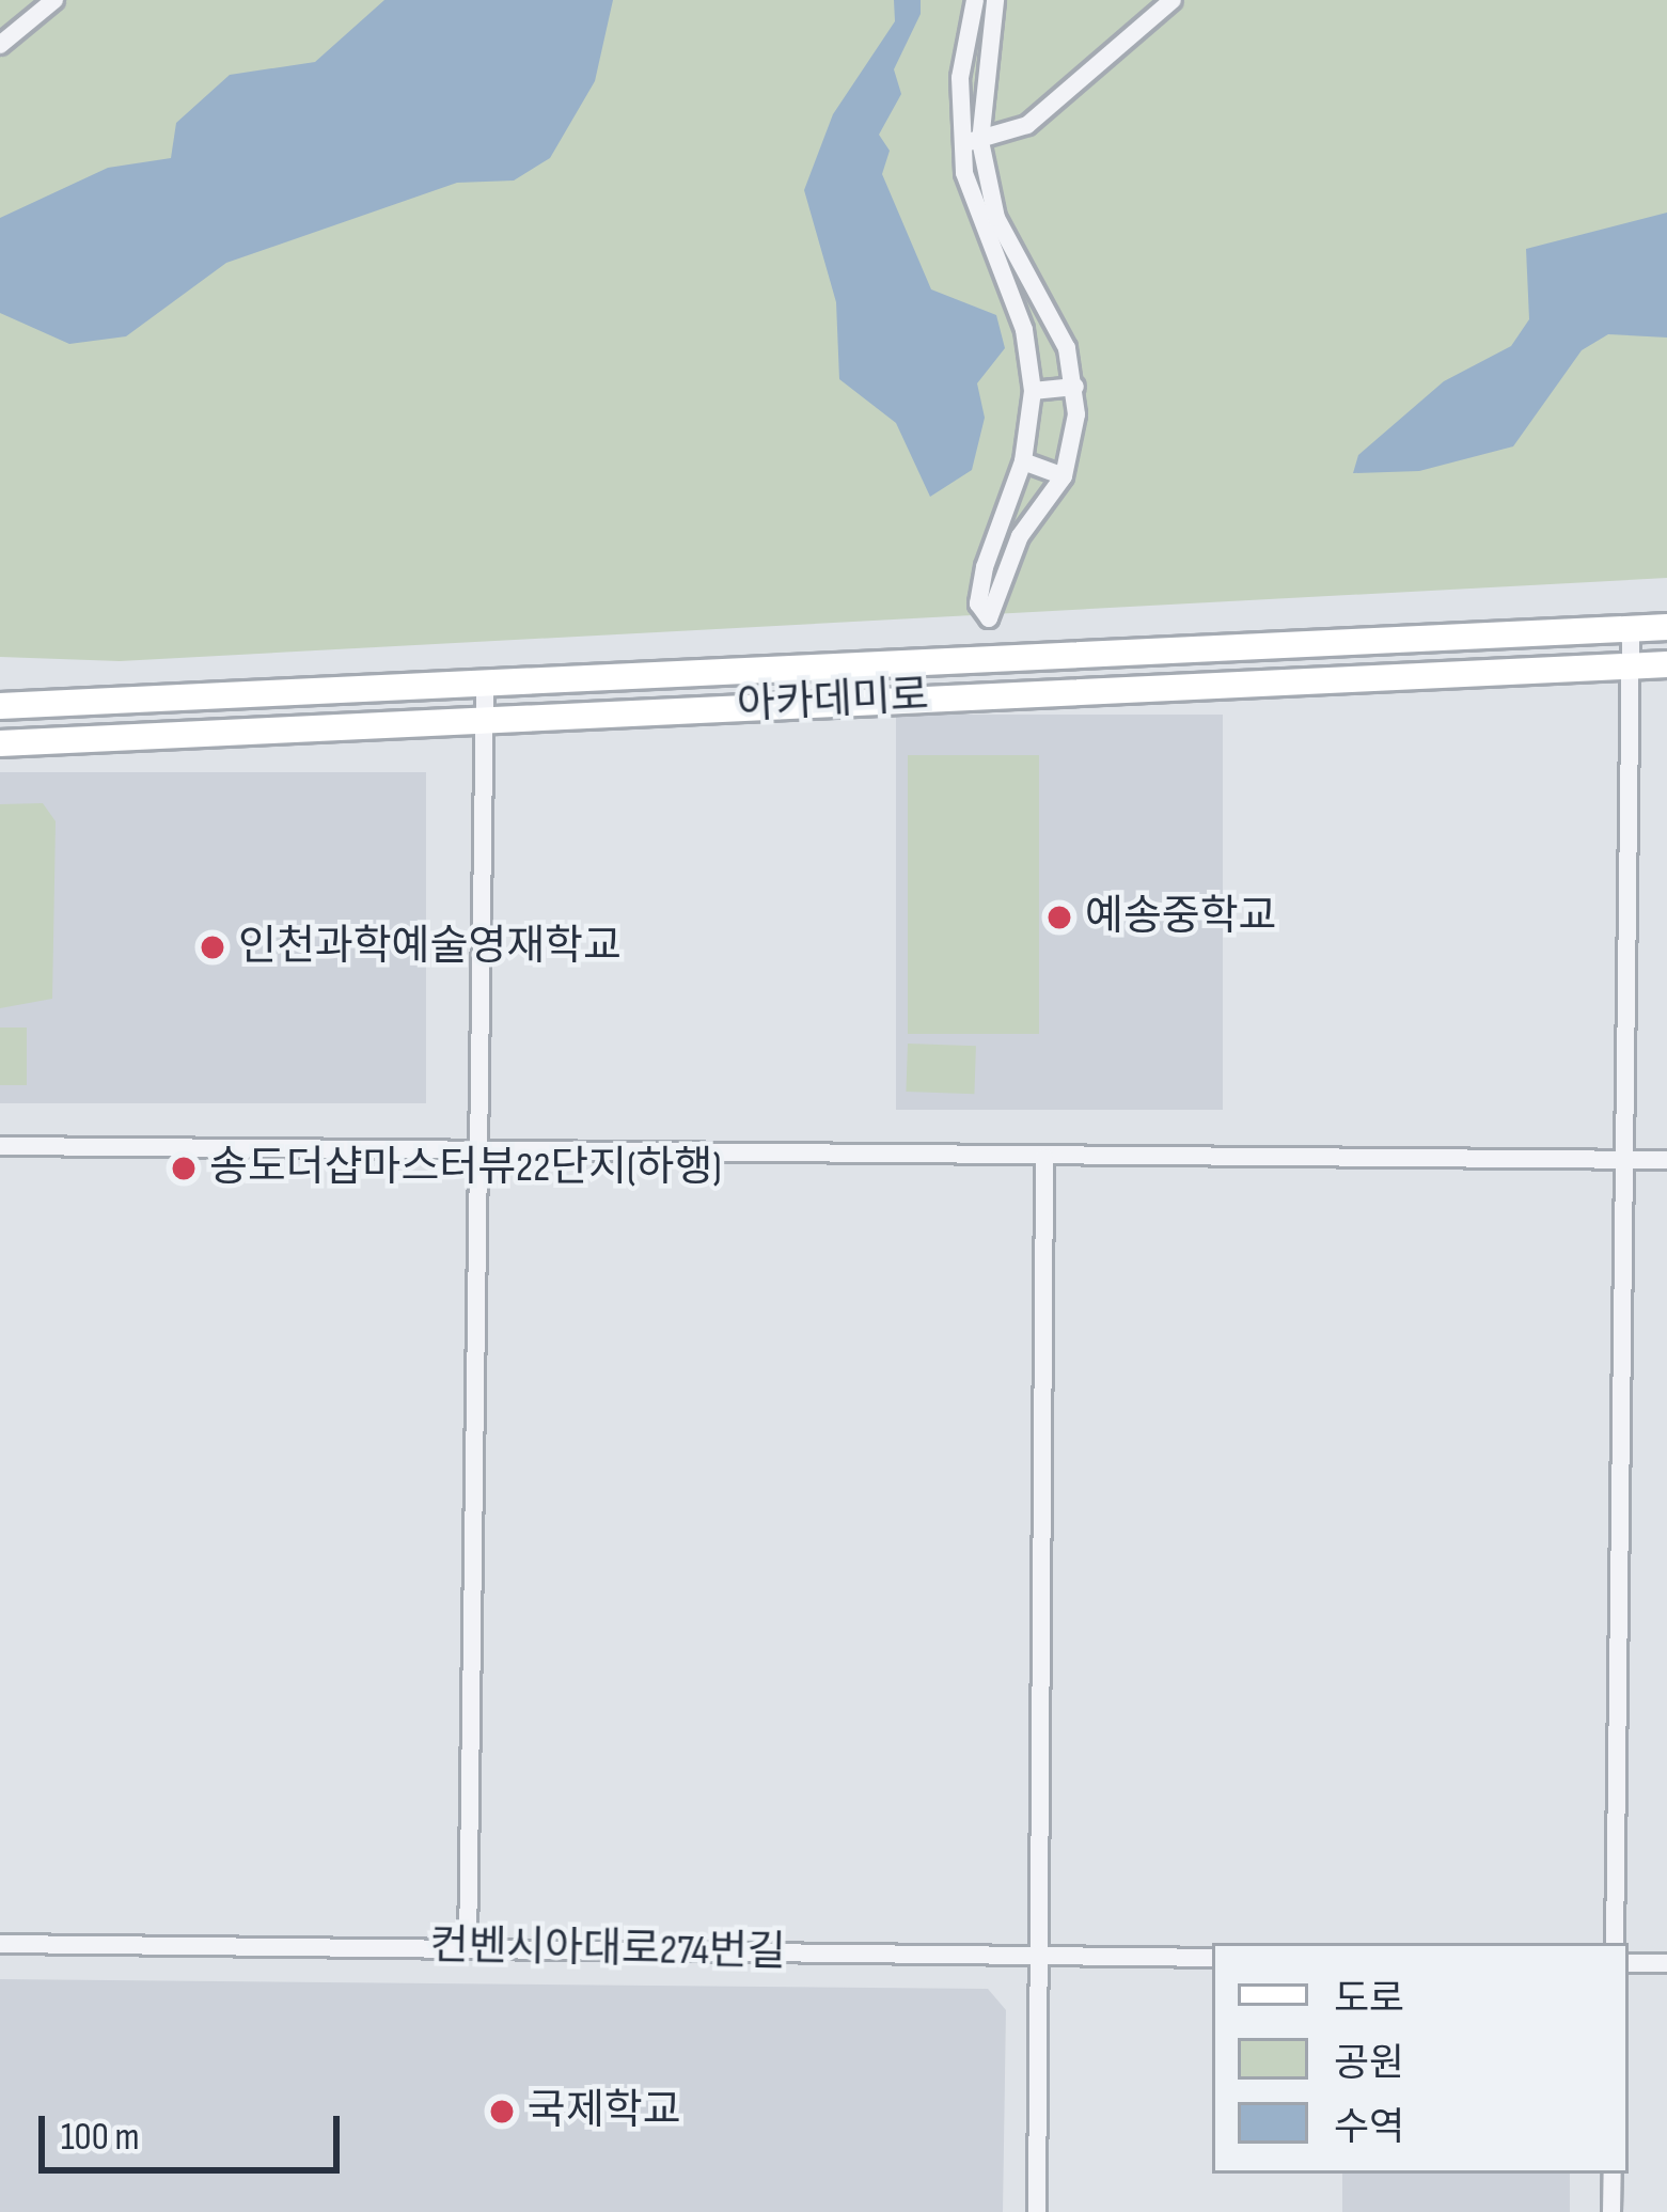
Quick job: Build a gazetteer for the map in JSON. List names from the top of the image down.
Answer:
{
  "streets": {
    "main road": ["아카데미로"],
    "street": ["컨벤시아대로274번길"]
  },
  "places": [
    "예송중학교",
    "인천과학예술영재학교",
    "송도더샵마스터뷰22단지(하행)",
    "국제학교"
  ],
  "legend": ["도로", "공원", "수역"],
  "scale_bar": "100 m"
}
